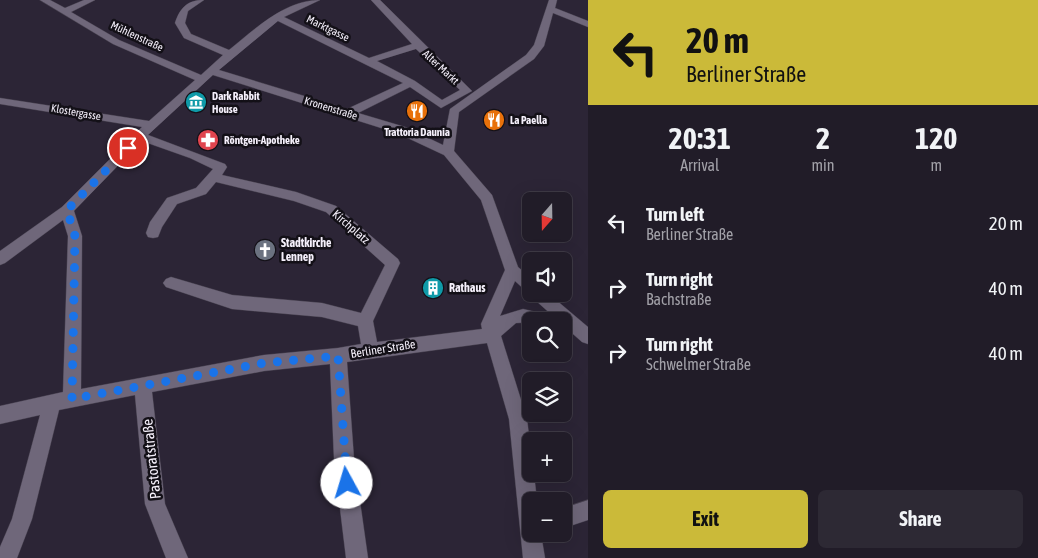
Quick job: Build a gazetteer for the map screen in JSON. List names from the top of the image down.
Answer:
{
  "streets": {
    "street": [
      "Marktgasse",
      "Mühlenstraße",
      "Alter Markt",
      "Kronenstraße",
      "Klostergasse",
      "Kirchplatz",
      "Berliner Straße",
      "Pastoratstraße"
    ]
  },
  "crossings": [
    ["Marktgasse", "Alter Markt"],
    ["Mühlenstraße", "Kronenstraße"],
    ["Alter Markt", "Kronenstraße"],
    ["Berliner Straße", "Pastoratstraße"]
  ],
  "places": {
    "museum": ["Dark Rabbit House"],
    "restaurant": ["Trattoria Daunia", "La Paella"],
    "pharmacy": ["Röntgen-Apotheke"],
    "church": ["Stadtkirche Lennep"],
    "building": ["Rathaus"]
  },
  "north": "bottom",
  "page": {
    "turn": ["20 m", "Berliner Straße"],
    "eta": [
      "20:31",
      "Arrival",
      "2",
      "min",
      "120",
      "m"
    ],
    "list": [
      {
        "name": "Turn left",
        "note": "Berliner Straße",
        "value": "20 m"
      },
      {
        "name": "Turn right",
        "note": "Bachstraße",
        "value": "40 m"
      },
      {
        "name": "Turn right",
        "note": "Schwelmer Straße",
        "value": "40 m"
      }
    ],
    "map_buttons": ["+", "−"],
    "buttons": ["Exit", "Share"]
  }
}
